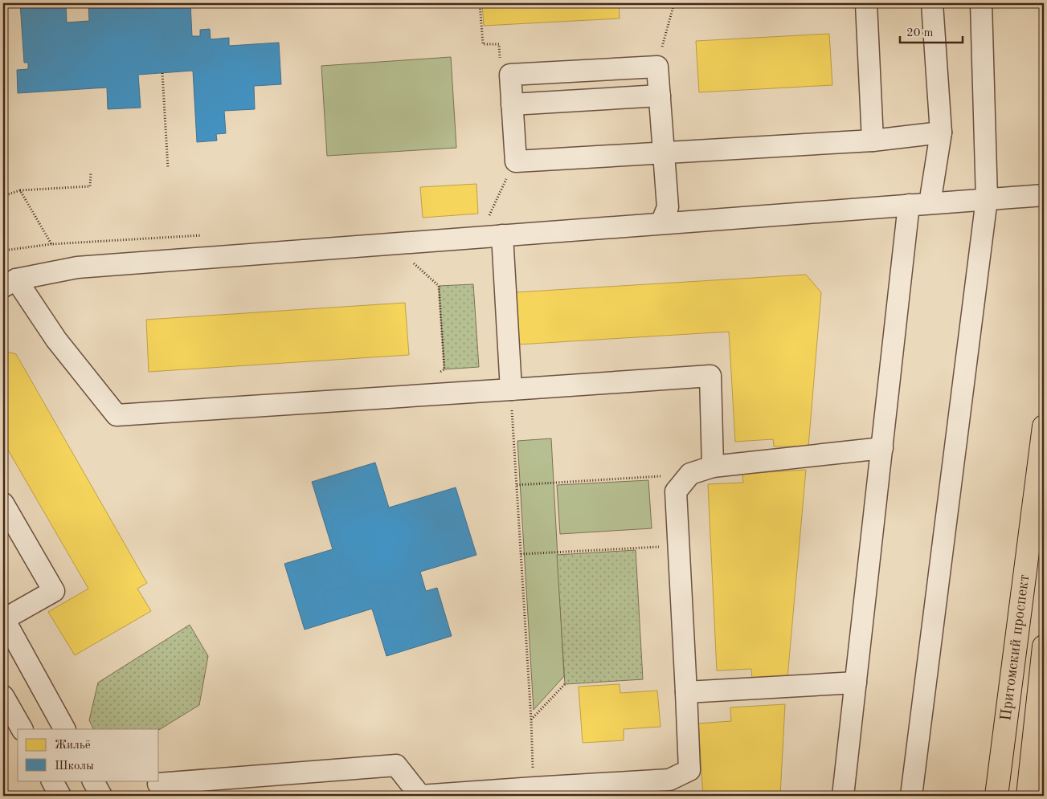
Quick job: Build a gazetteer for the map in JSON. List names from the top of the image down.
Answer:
{
  "streets": {
    "main road": ["Притомский проспект"]
  },
  "legend": ["Жильё", "Школы"],
  "scale_bar": "20 m"
}
